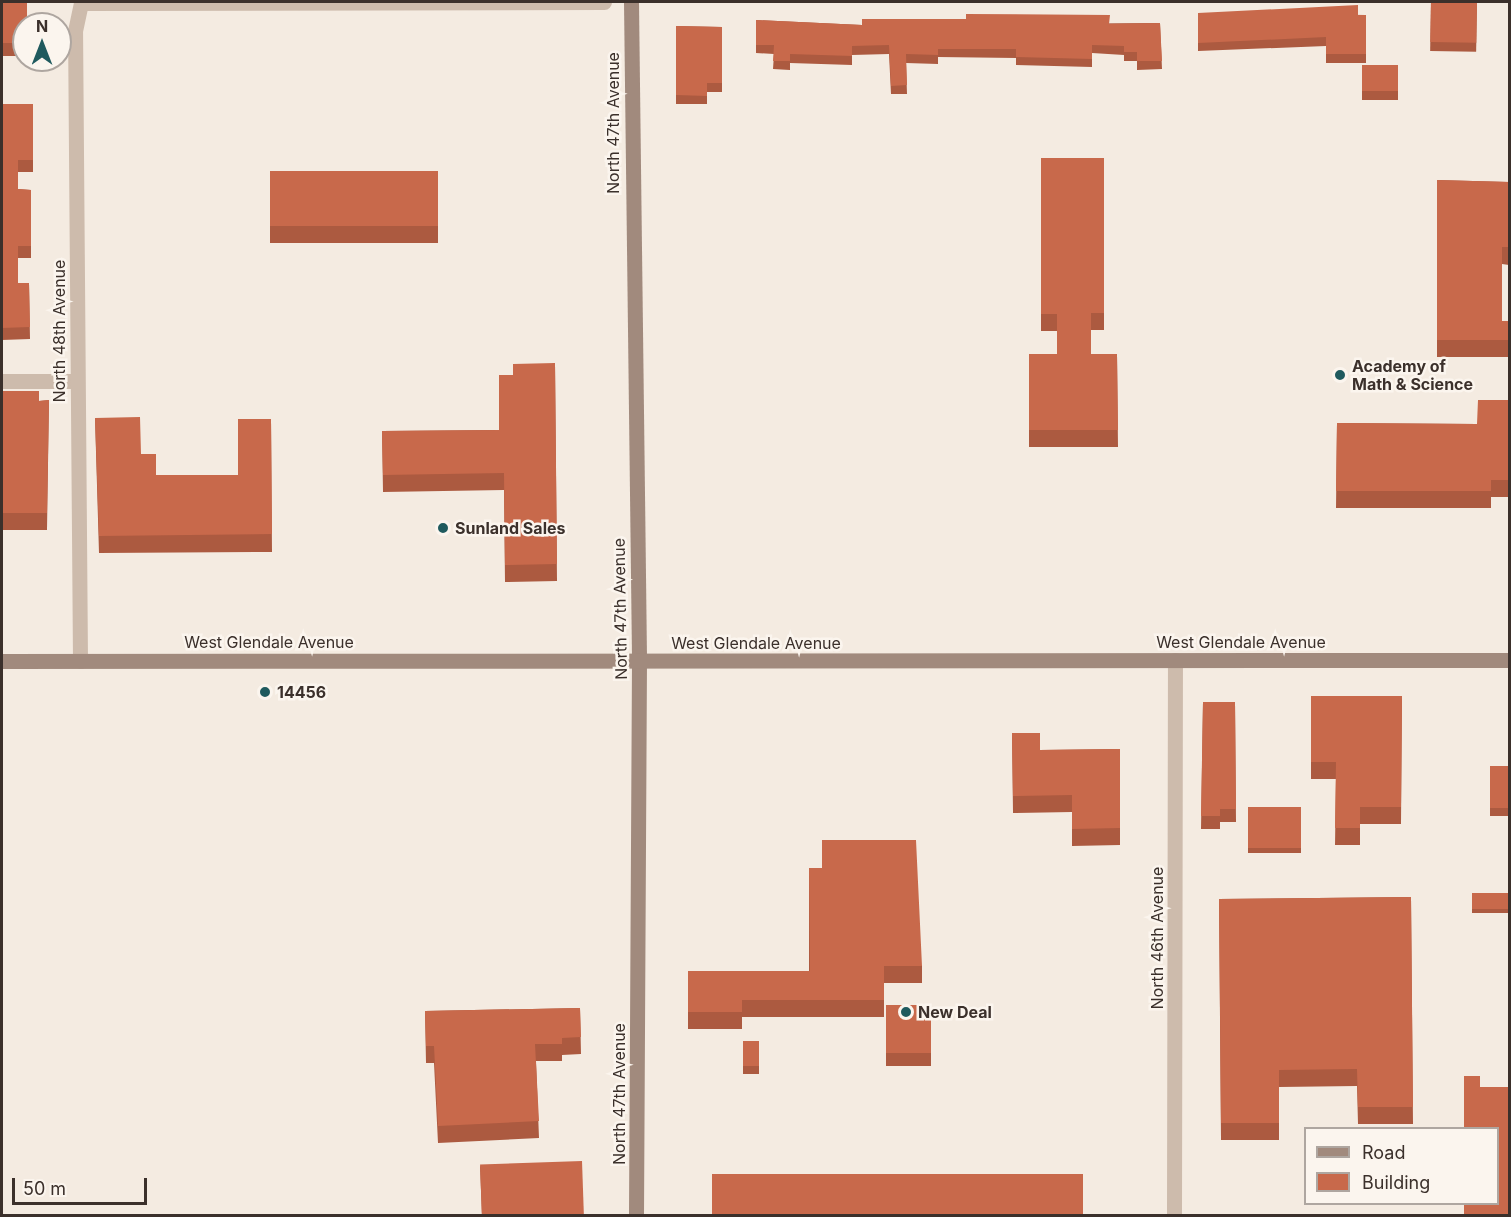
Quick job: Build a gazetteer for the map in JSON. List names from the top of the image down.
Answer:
{
  "streets": {
    "main road": ["North 47th Avenue", "West Glendale Avenue"],
    "street": ["North 48th Avenue", "North 46th Avenue"]
  },
  "crossings": [
    ["North 47th Avenue", "West Glendale Avenue"],
    ["North 48th Avenue", "West Glendale Avenue"],
    ["West Glendale Avenue", "North 46th Avenue"]
  ],
  "places": [
    "Academy of Math & Science",
    "Sunland Sales",
    "14456",
    "New Deal"
  ],
  "legend": ["Road", "Building"],
  "scale_bar": "50 m",
  "north": "top"
}
